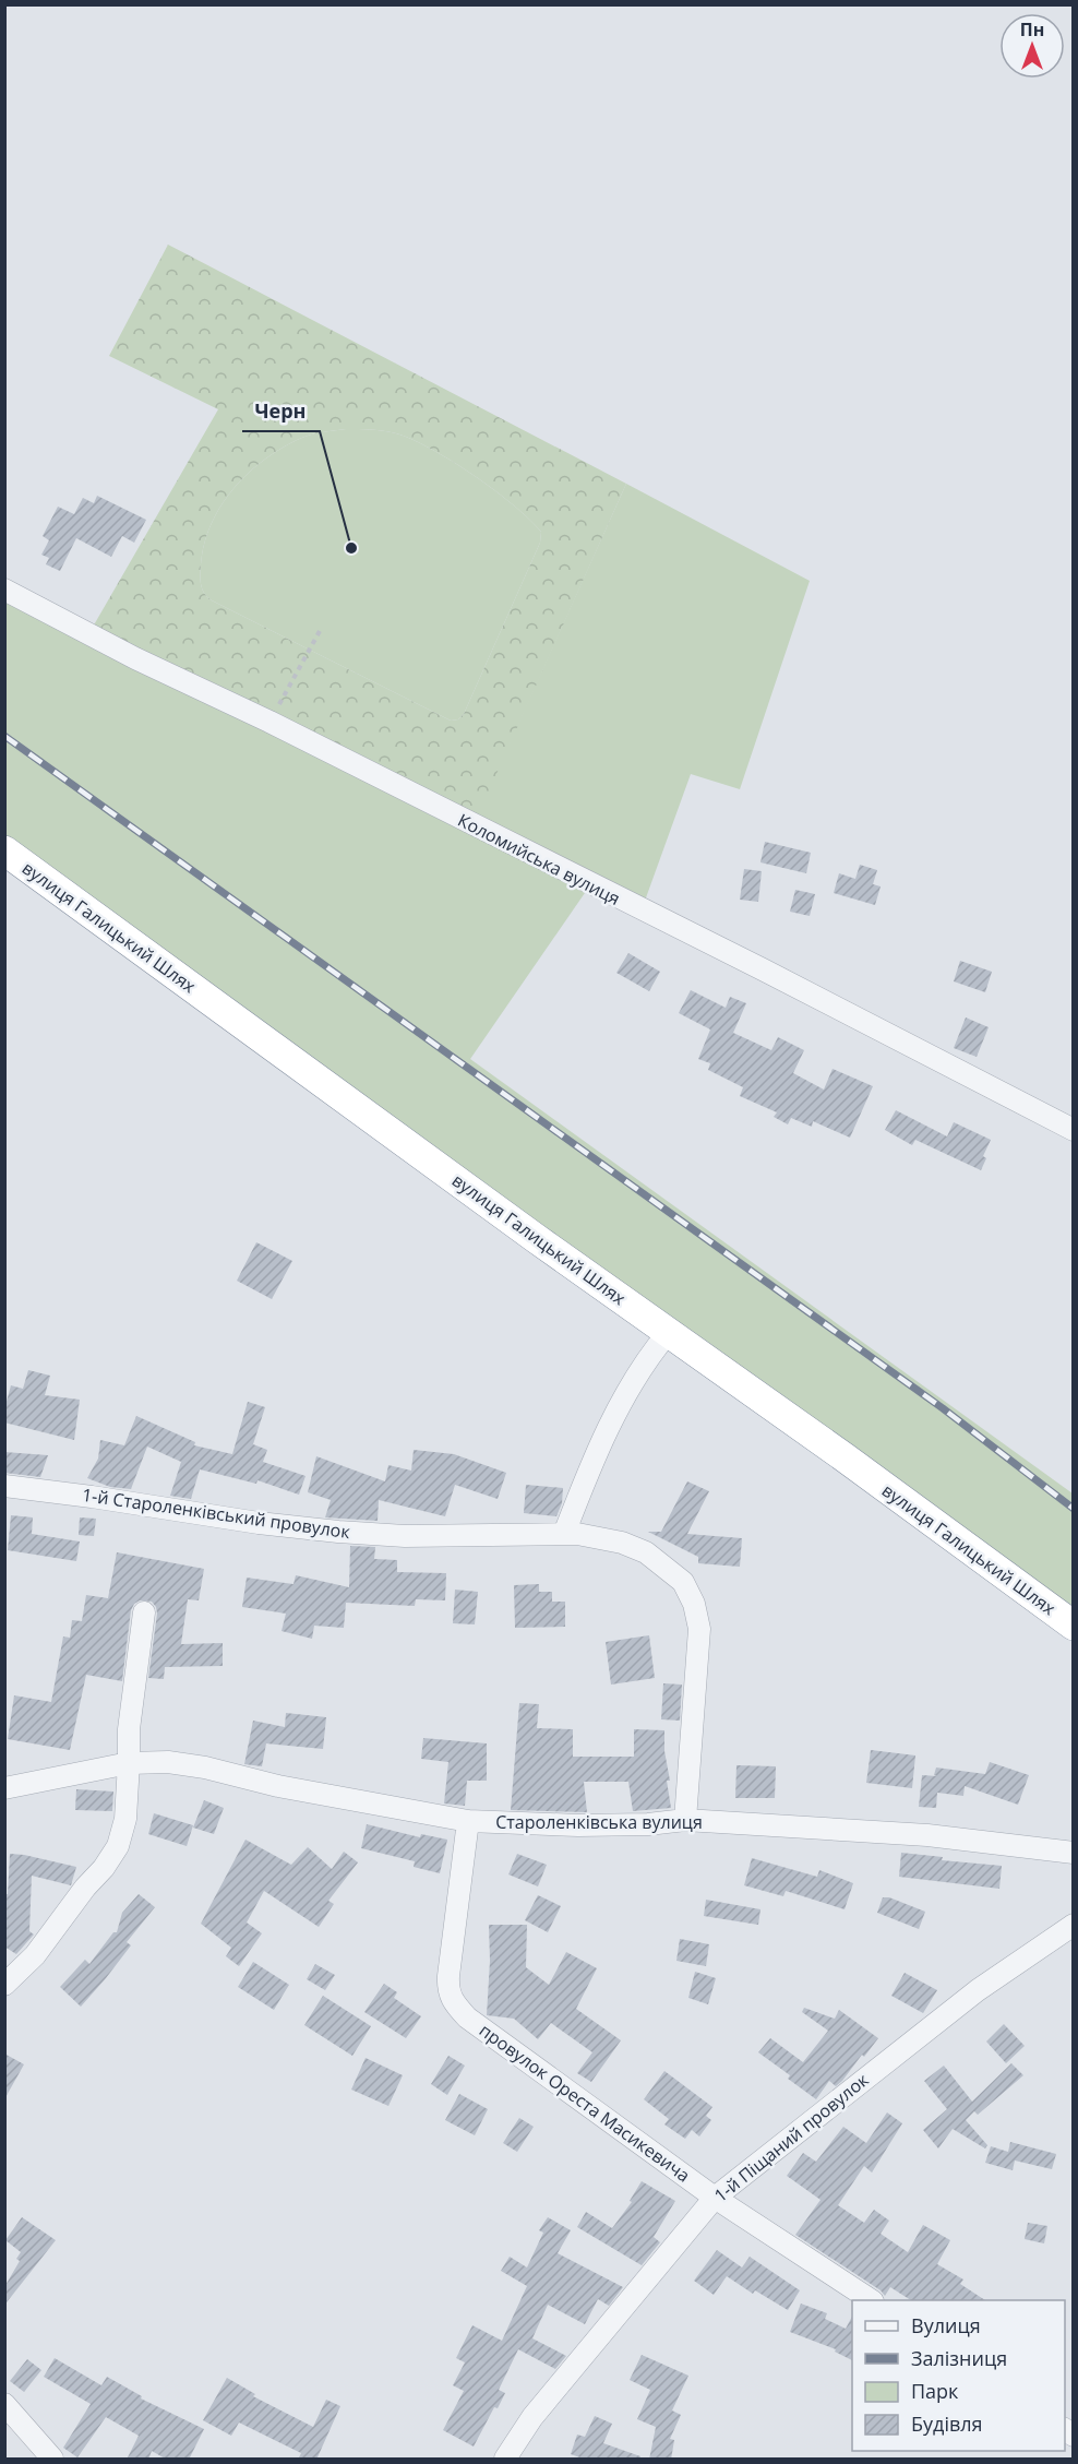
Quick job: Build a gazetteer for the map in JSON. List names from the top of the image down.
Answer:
{
  "streets": {
    "highway": ["вулиця Галицький Шлях"],
    "street": [
      "Коломийська вулиця",
      "1-й Староленківський провулок",
      "Староленківська вулиця",
      "провулок Ореста Масикевича",
      "1-й Піщаний провулок"
    ]
  },
  "crossings": [
    ["1-й Староленківський провулок", "Староленківська вулиця"],
    ["Староленківська вулиця", "провулок Ореста Масикевича"],
    ["провулок Ореста Масикевича", "1-й Піщаний провулок"]
  ],
  "places": ["Черн"],
  "legend": [
    "Вулиця",
    "Залізниця",
    "Парк",
    "Будівля"
  ],
  "north": "top"
}
